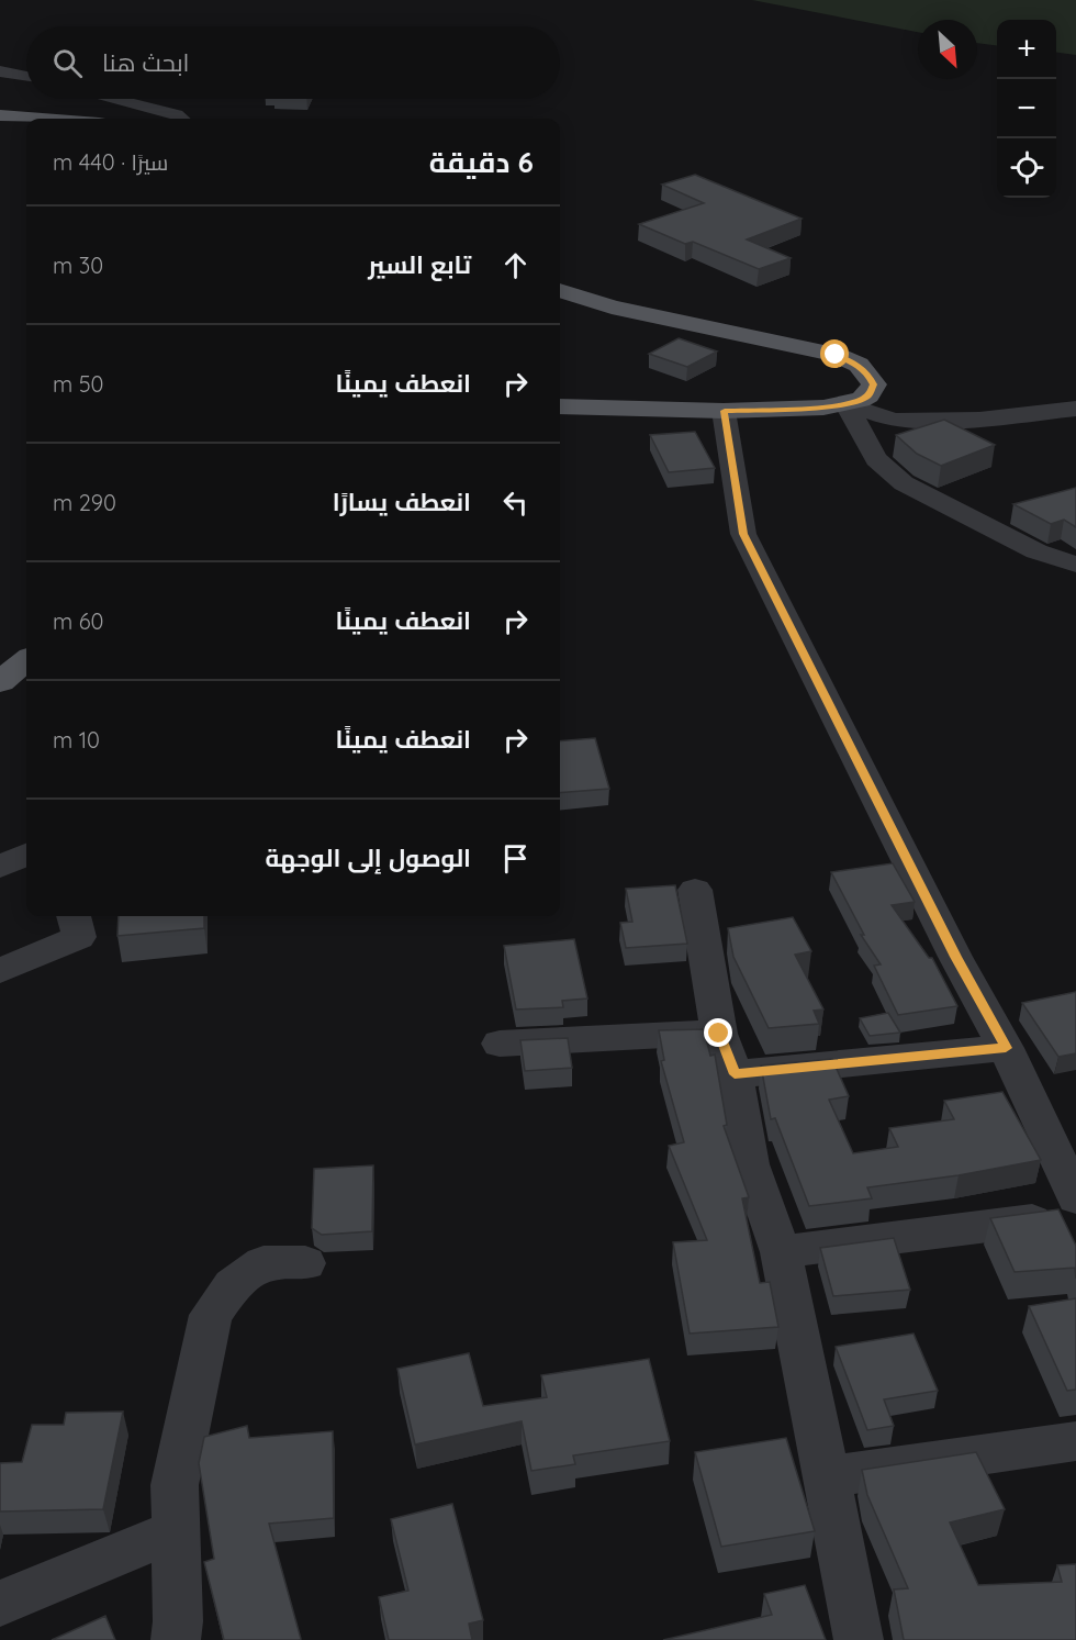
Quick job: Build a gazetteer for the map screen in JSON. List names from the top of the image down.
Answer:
{
  "north": "bottom right",
  "page": {
    "map_buttons": ["+", "−"],
    "search": "ابحث هنا",
    "heading": ["6 دقيقة", "سيرًا · 440 m"],
    "list": [
      ["تابع السير", "30 m"],
      ["انعطف يمينًا", "50 m"],
      ["انعطف يسارًا", "290 m"],
      ["انعطف يمينًا", "60 m"],
      ["انعطف يمينًا", "10 m"],
      "الوصول إلى الوجهة"
    ]
  }
}
